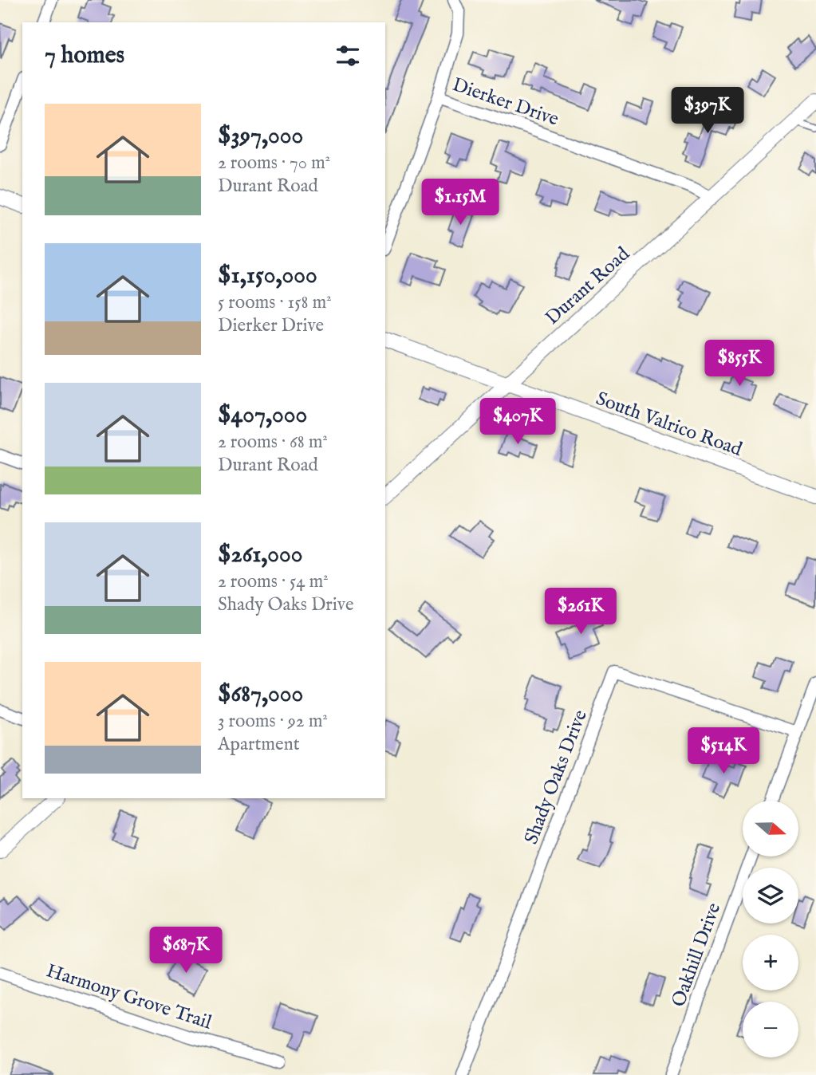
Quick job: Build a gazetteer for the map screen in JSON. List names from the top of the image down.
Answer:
{
  "streets": {
    "street": [
      "Dierker Drive",
      "Durant Road",
      "South Valrico Road",
      "Shady Oaks Drive",
      "Oakhill Drive",
      "Harmony Grove Trail"
    ]
  },
  "crossings": [
    ["Dierker Drive", "Durant Road"],
    ["Durant Road", "South Valrico Road"]
  ],
  "north": "right",
  "page": {
    "heading": "7 homes",
    "price": [
      "$397K",
      "$1.15M",
      "$855K",
      "$407K",
      "$261K",
      "$514K",
      "$687K"
    ],
    "list": [
      {
        "name": "$397,000",
        "note": "2 rooms · 70 m² · Durant Road"
      },
      {
        "name": "$1,150,000",
        "note": "5 rooms · 158 m² · Dierker Drive"
      },
      {
        "name": "$407,000",
        "note": "2 rooms · 68 m² · Durant Road"
      },
      {
        "name": "$261,000",
        "note": "2 rooms · 54 m² · Shady Oaks Drive"
      },
      {
        "name": "$687,000",
        "note": "3 rooms · 92 m² · Apartment"
      }
    ],
    "map_buttons": ["+", "−"]
  }
}
